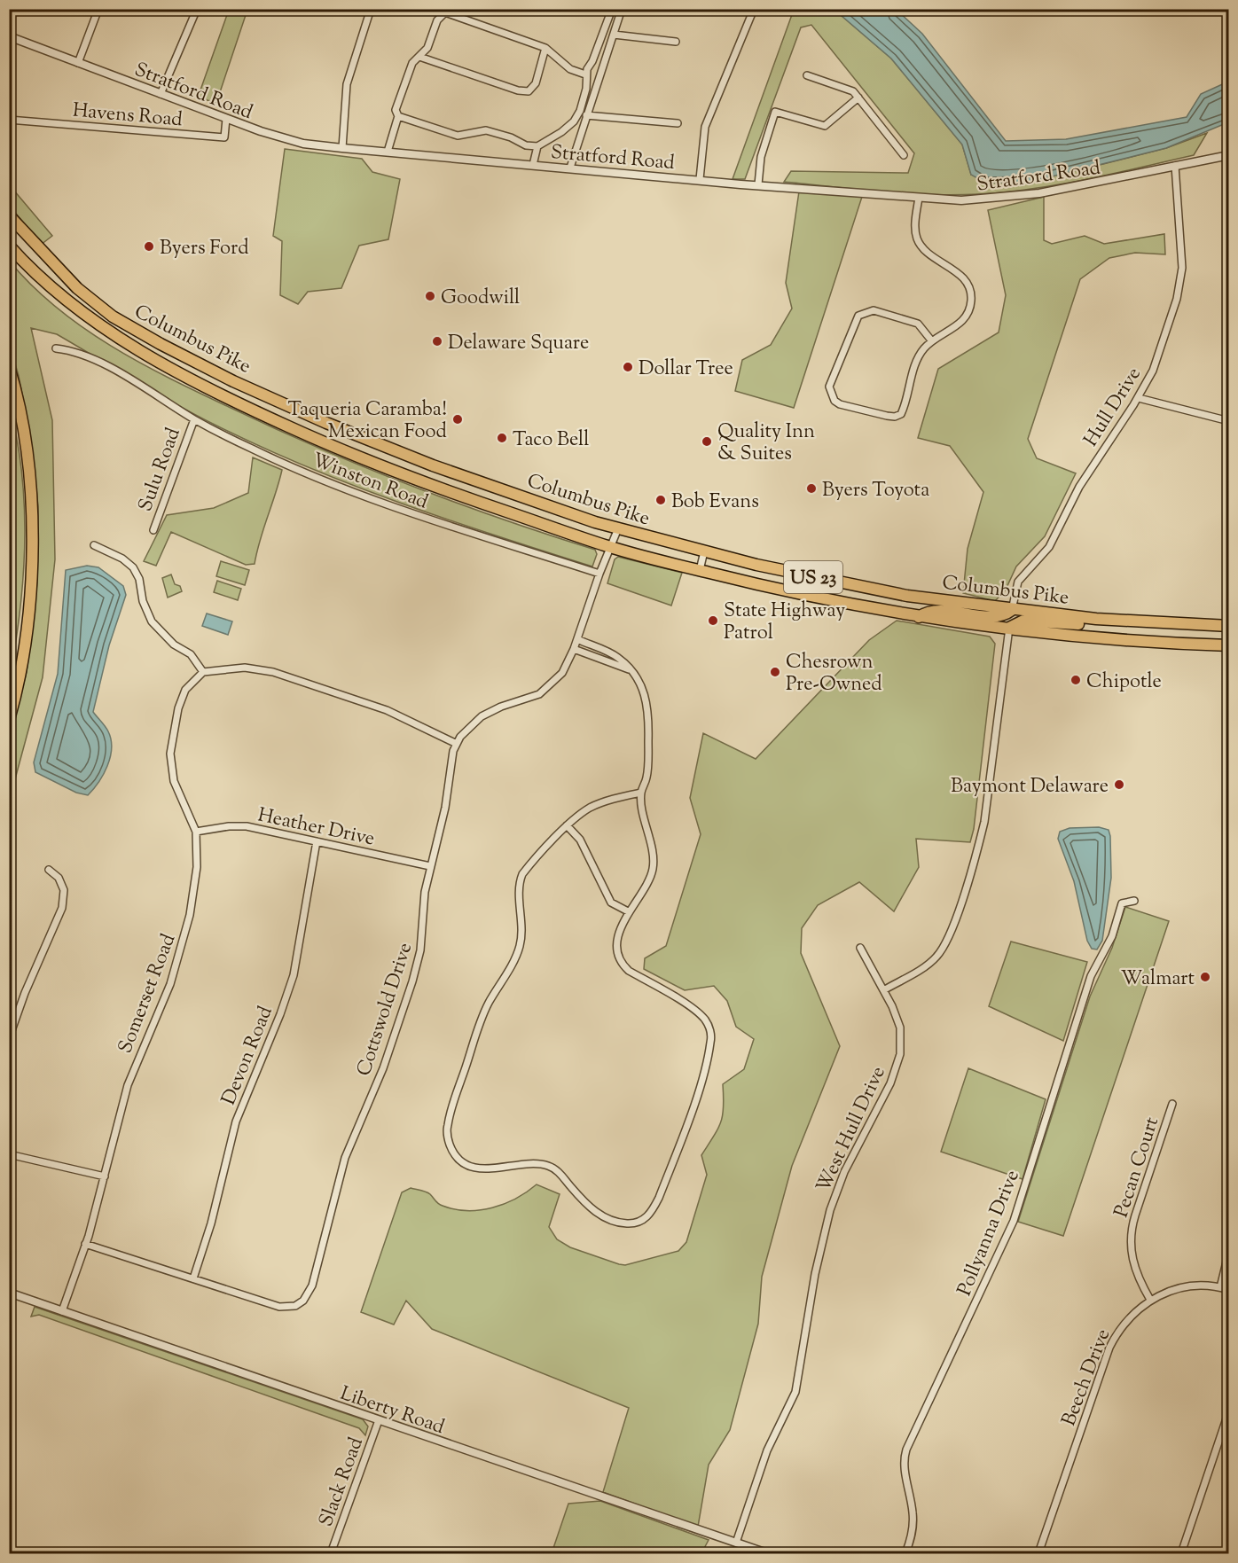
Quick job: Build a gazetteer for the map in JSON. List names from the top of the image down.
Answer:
{
  "streets": {
    "highway": ["Columbus Pike", "US 23"],
    "street": [
      "Stratford Road",
      "Havens Road",
      "Hull Drive",
      "Sulu Road",
      "Winston Road",
      "Heather Drive",
      "Somerset Road",
      "Cottswold Drive",
      "Devon Road",
      "West Hull Drive",
      "Pecan Court",
      "Pollyanna Drive",
      "Beech Drive",
      "Liberty Road",
      "Slack Road"
    ]
  },
  "crossings": [
    ["Stratford Road", "Havens Road"],
    ["Stratford Road", "Hull Drive"],
    ["Columbus Pike", "Hull Drive"],
    ["Columbus Pike", "Cottswold Drive"],
    ["Sulu Road", "Winston Road"],
    ["Winston Road", "Cottswold Drive"],
    ["Heather Drive", "Somerset Road"],
    ["Heather Drive", "Cottswold Drive"],
    ["Heather Drive", "Devon Road"],
    ["Somerset Road", "Cottswold Drive"],
    ["Somerset Road", "Liberty Road"],
    ["Cottswold Drive", "Devon Road"],
    ["West Hull Drive", "Liberty Road"],
    ["Pecan Court", "Beech Drive"],
    ["Liberty Road", "Slack Road"]
  ],
  "places": [
    "Byers Ford",
    "Goodwill",
    "Delaware Square",
    "Dollar Tree",
    "Taqueria Caramba! Mexican Food",
    "Taco Bell",
    "Quality Inn & Suites",
    "Byers Toyota",
    "Bob Evans",
    "State Highway Patrol",
    "Chesrown Pre-Owned",
    "Chipotle",
    "Baymont Delaware",
    "Walmart"
  ]
}
